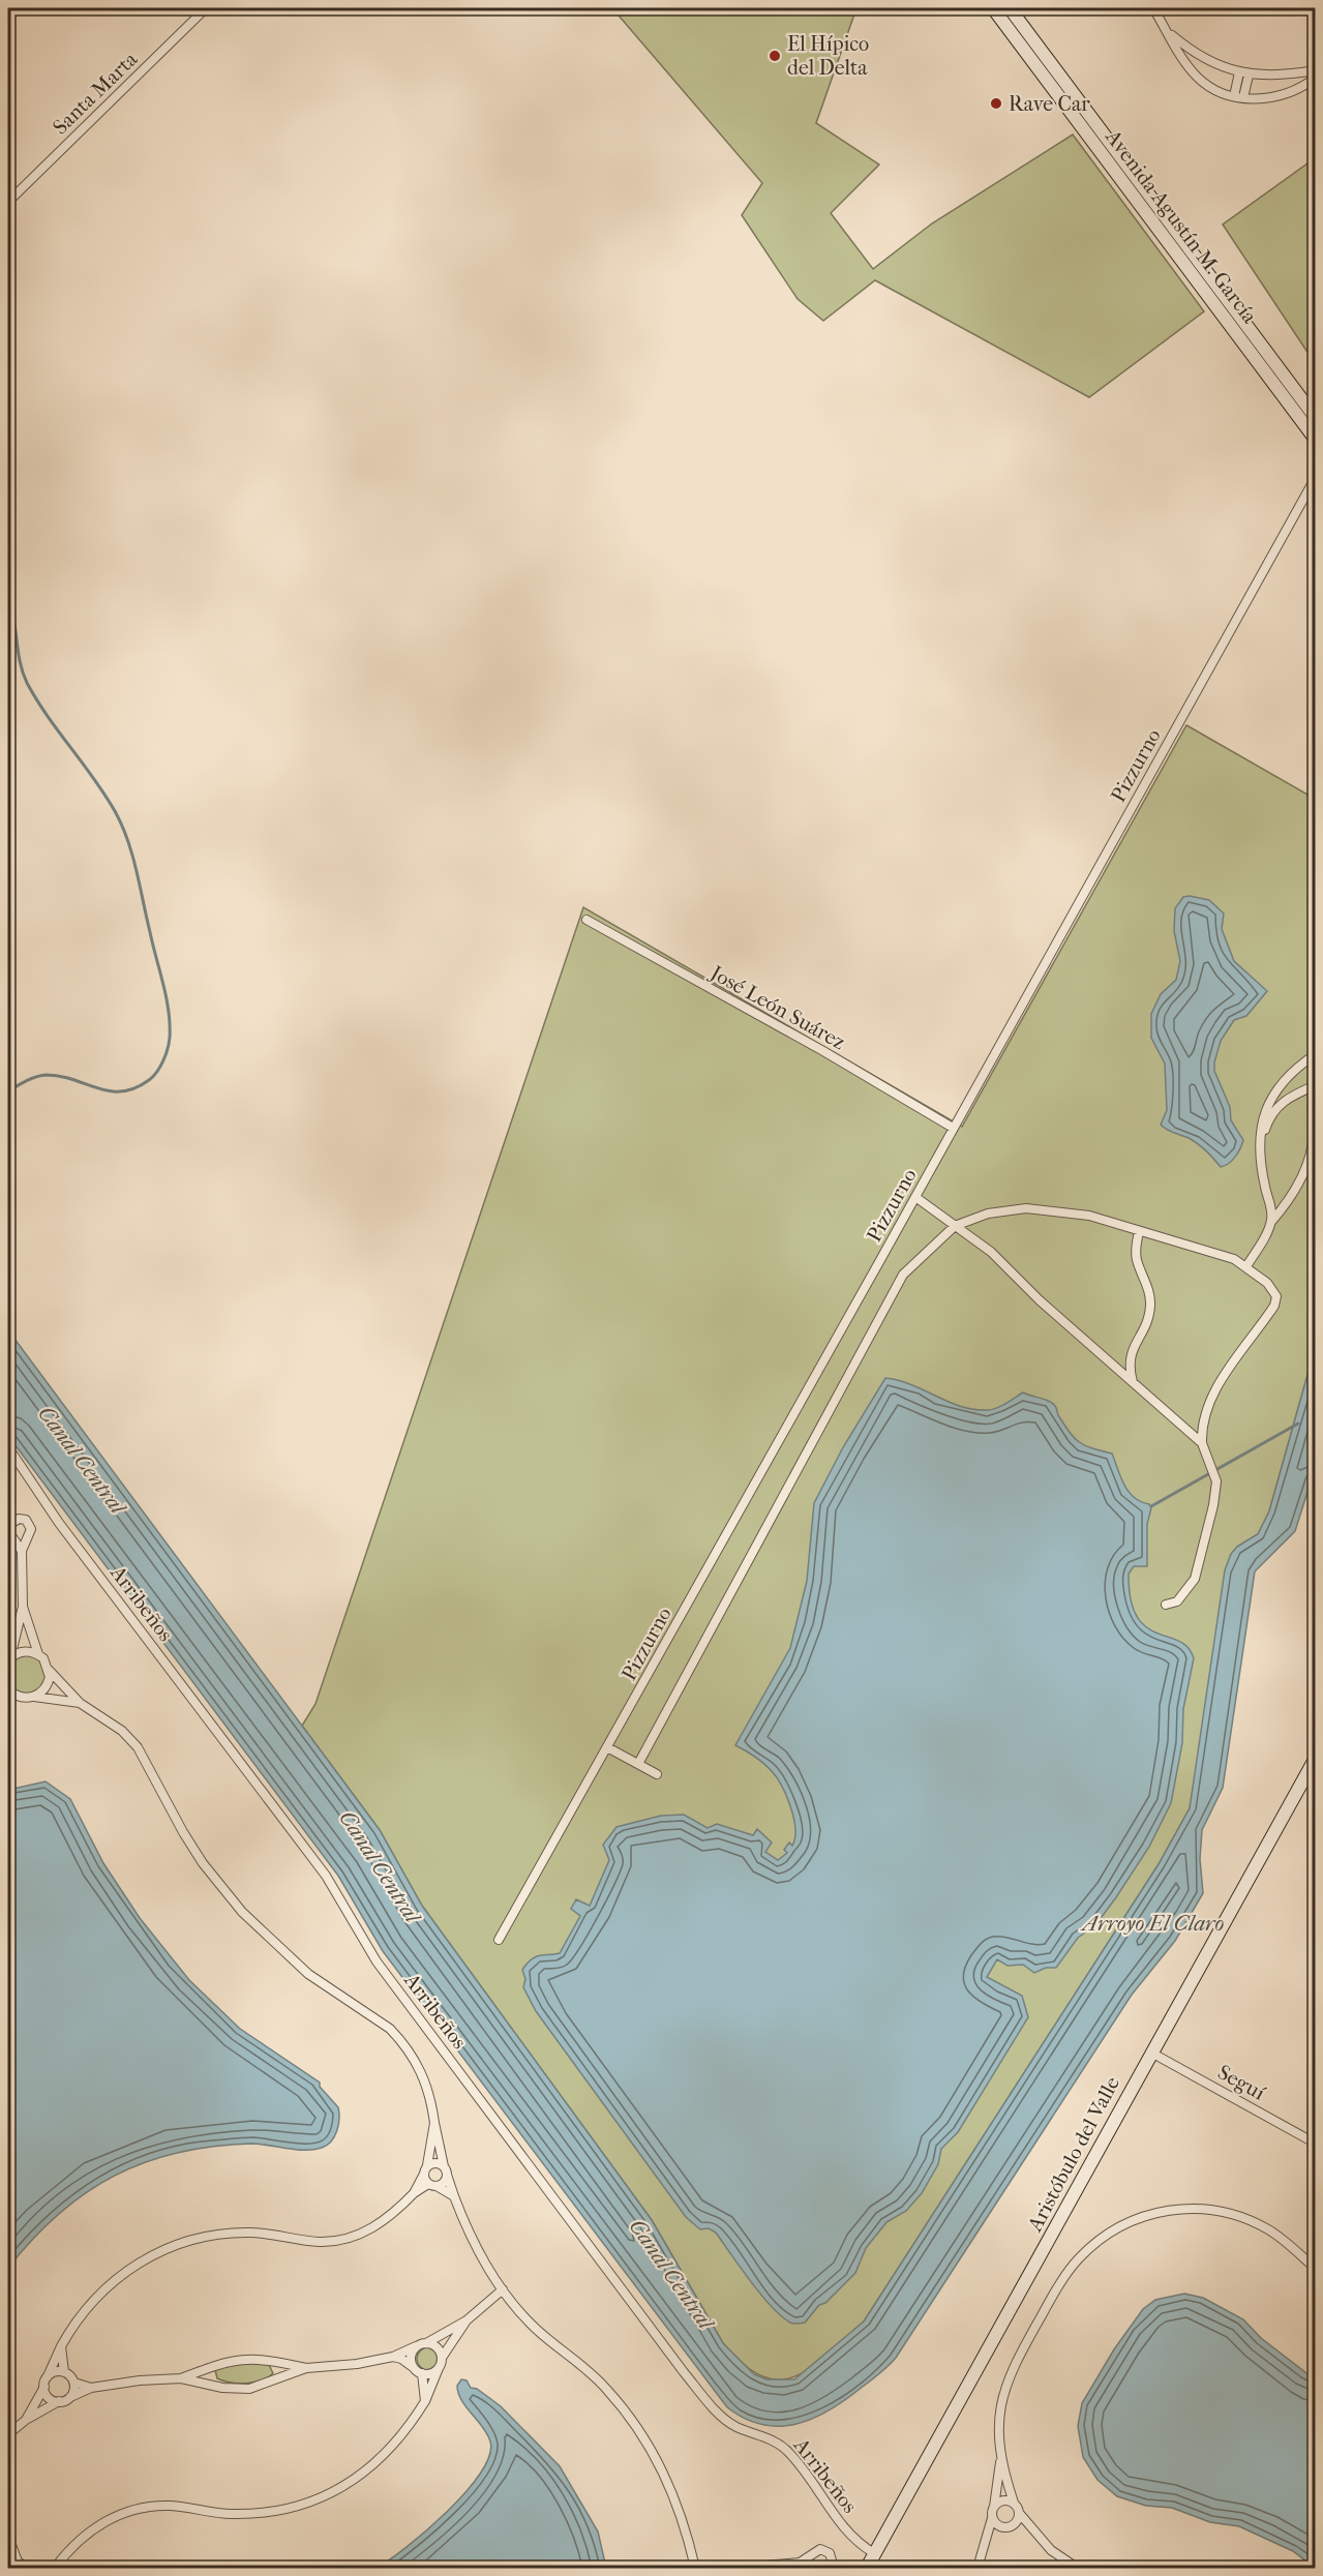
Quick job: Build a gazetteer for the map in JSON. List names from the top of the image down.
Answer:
{
  "streets": {
    "main road": ["Avenida Agustín M. García", "Aristóbulo del Valle"],
    "street": [
      "Santa Marta",
      "Pizzurno",
      "José León Suárez",
      "Arribeños",
      "Seguí"
    ]
  },
  "crossings": [
    ["Pizzurno", "José León Suárez"],
    ["Arribeños", "Aristóbulo del Valle"],
    ["Seguí", "Aristóbulo del Valle"]
  ],
  "water": ["Canal Central", "Arroyo El Claro"],
  "places": ["El Hípico del Delta", "Rave Car"]
}
